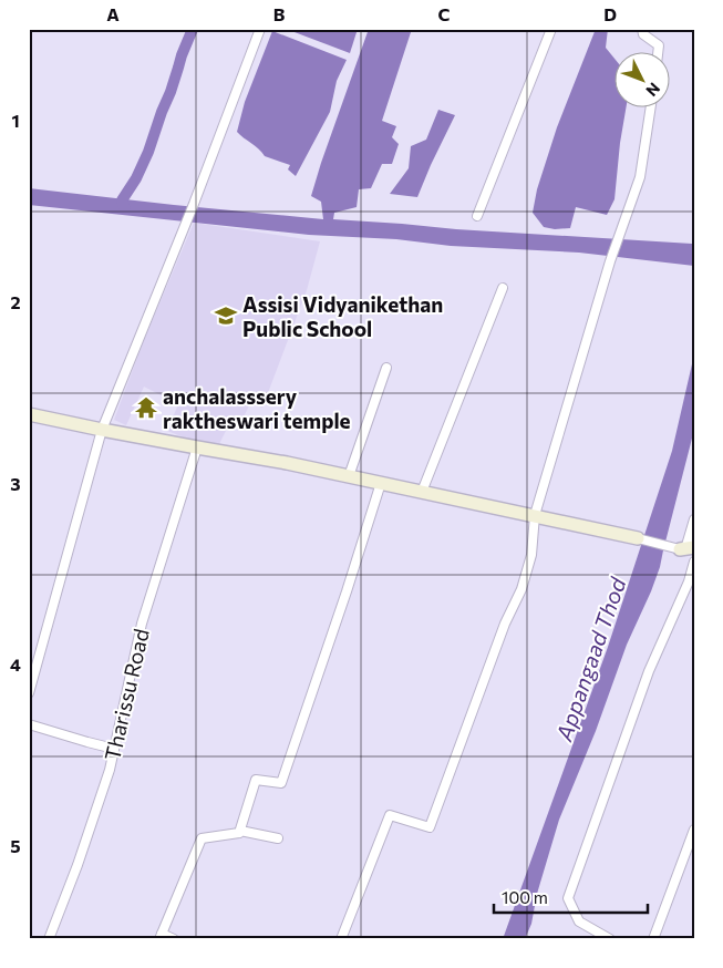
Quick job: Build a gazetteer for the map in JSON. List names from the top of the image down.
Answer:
{
  "streets": {
    "street": ["Tharissu Road"]
  },
  "water": ["Appangaad Thod"],
  "places": {
    "school or university": ["Assisi Vidyanikethan Public School"],
    "temple": ["anchalasssery raktheswari temple"]
  },
  "scale_bar": "100 m",
  "north": "bottom right",
  "grid": {
    "columns": [
      "A",
      "B",
      "C",
      "D"
    ],
    "rows": [
      "1",
      "2",
      "3",
      "4",
      "5"
    ]
  }
}
